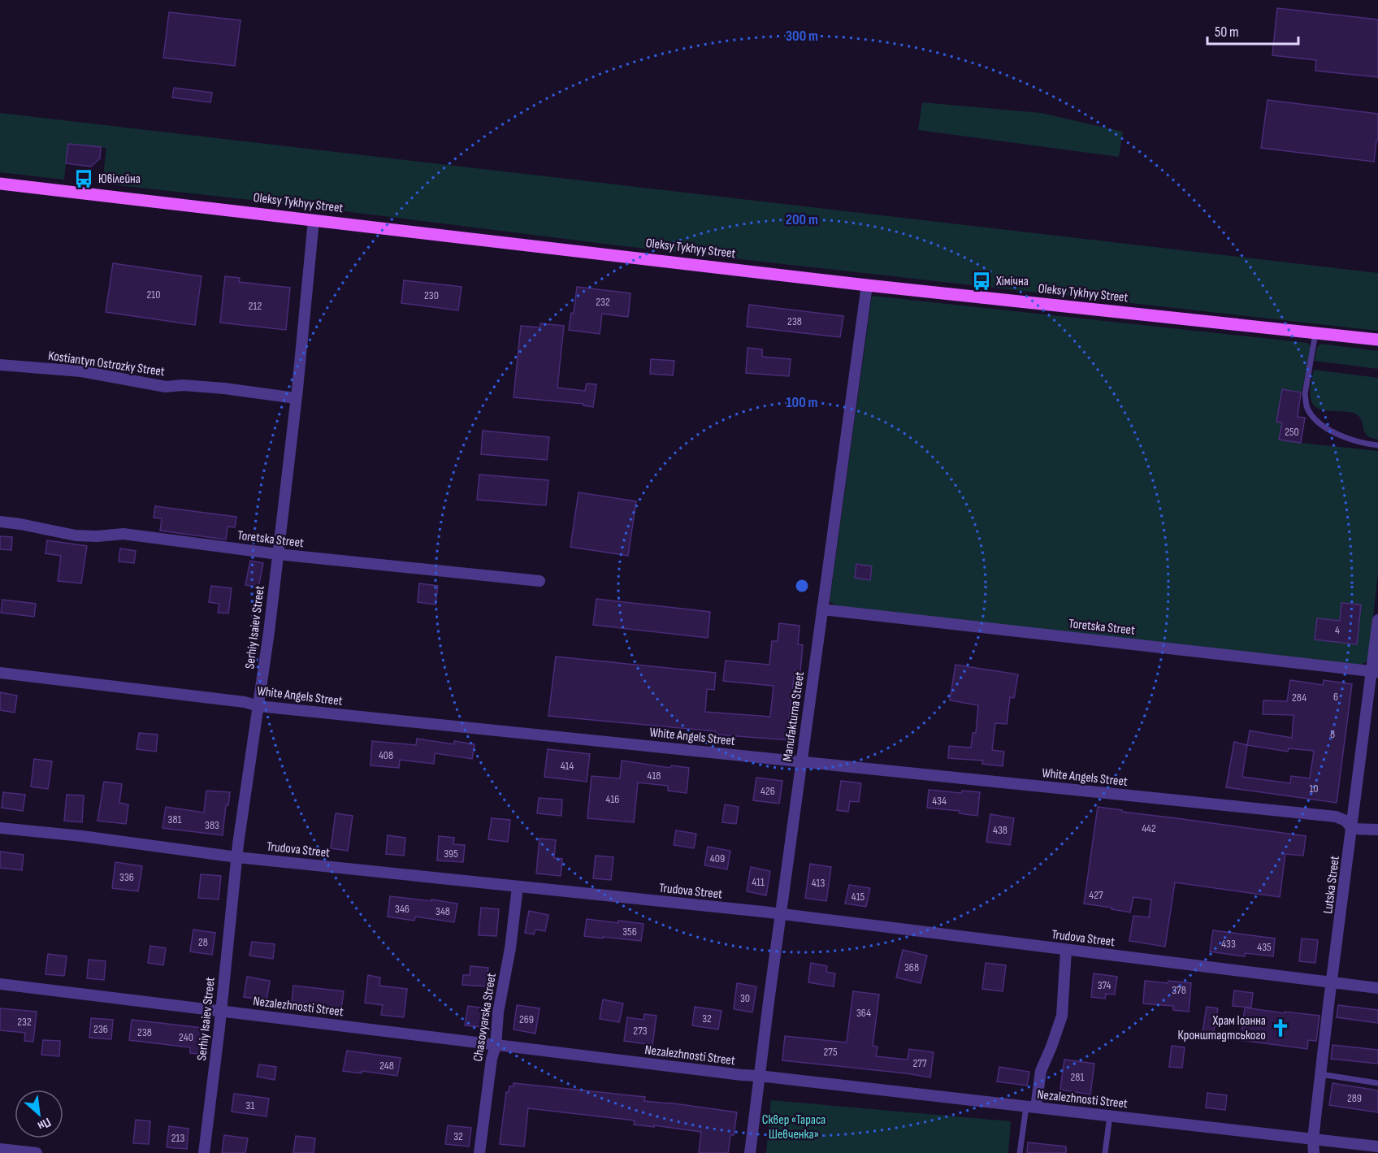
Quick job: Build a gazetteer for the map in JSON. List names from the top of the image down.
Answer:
{
  "streets": {
    "main road": ["Oleksy Tykhyy Street"],
    "street": [
      "Kostiantyn Ostrozky Street",
      "Toretska Street",
      "Serhiy Isaiev Street",
      "White Angels Street",
      "Manufakturna Street",
      "Trudova Street",
      "Lutska Street",
      "Nezalezhnosti Street",
      "Chasovyarska Street"
    ]
  },
  "crossings": [
    ["Oleksy Tykhyy Street", "Serhiy Isaiev Street"],
    ["Oleksy Tykhyy Street", "Manufakturna Street"],
    ["Kostiantyn Ostrozky Street", "Serhiy Isaiev Street"],
    ["Toretska Street", "Serhiy Isaiev Street"],
    ["Toretska Street", "Manufakturna Street"],
    ["Toretska Street", "Lutska Street"],
    ["Serhiy Isaiev Street", "White Angels Street"],
    ["Serhiy Isaiev Street", "Trudova Street"],
    ["Serhiy Isaiev Street", "Nezalezhnosti Street"],
    ["White Angels Street", "Manufakturna Street"],
    ["White Angels Street", "Lutska Street"],
    ["Manufakturna Street", "Trudova Street"],
    ["Manufakturna Street", "Nezalezhnosti Street"],
    ["Trudova Street", "Lutska Street"],
    ["Trudova Street", "Chasovyarska Street"],
    ["Lutska Street", "Nezalezhnosti Street"],
    ["Nezalezhnosti Street", "Chasovyarska Street"]
  ],
  "parks": ["Сквер «Тараса Шевченка»"],
  "places": {
    "bus stop": ["Ювілейна", "Хімічна"],
    "church": ["Храм Іоанна Кронштадтського"]
  },
  "house_numbers": [
    "210",
    "230",
    "232",
    "212",
    "238",
    "250",
    "4",
    "6",
    "284",
    "8",
    "408",
    "414",
    "418",
    "10",
    "426",
    "416",
    "434",
    "381",
    "383",
    "442",
    "438",
    "395",
    "409",
    "336",
    "411",
    "413",
    "427",
    "415",
    "346",
    "348",
    "356",
    "28",
    "433",
    "435",
    "368",
    "374",
    "378",
    "30",
    "364",
    "32",
    "269",
    "232",
    "236",
    "273",
    "238",
    "240",
    "275",
    "277",
    "248",
    "281",
    "289",
    "31",
    "32",
    "213"
  ],
  "scale_bar": "50 m",
  "north": "bottom right",
  "rings": ["300 m", "200 m", "100 m"]
}
